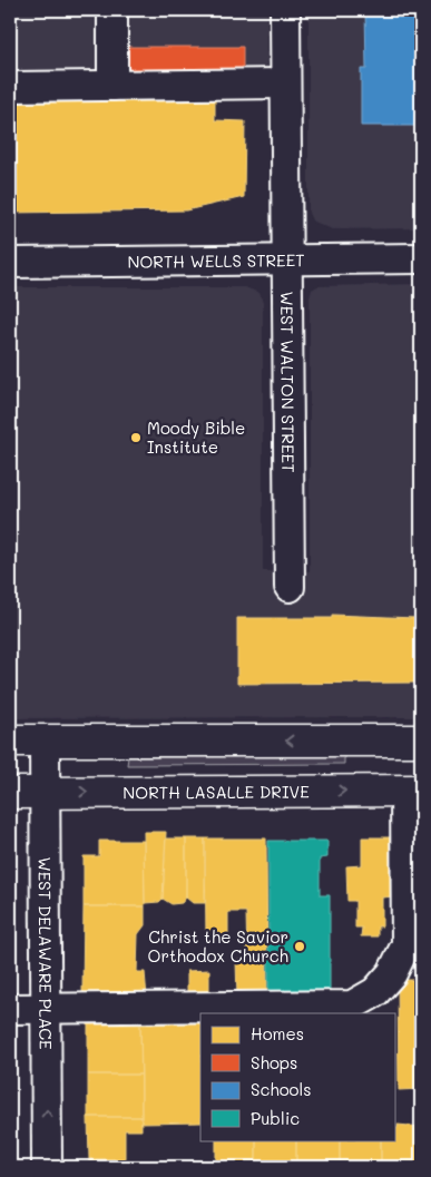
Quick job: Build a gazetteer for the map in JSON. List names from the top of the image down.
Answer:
{
  "streets": {
    "main road": ["NORTH LASALLE DRIVE"],
    "street": ["NORTH WELLS STREET", "WEST WALTON STREET", "WEST DELAWARE PLACE"]
  },
  "crossings": [
    ["NORTH WELLS STREET", "WEST WALTON STREET"],
    ["NORTH LASALLE DRIVE", "WEST DELAWARE PLACE"]
  ],
  "one_way": ["WEST DELAWARE PLACE"],
  "places": ["Moody Bible Institute", "Christ the Savior Orthodox Church"],
  "legend": [
    "Homes",
    "Shops",
    "Schools",
    "Public"
  ]
}
